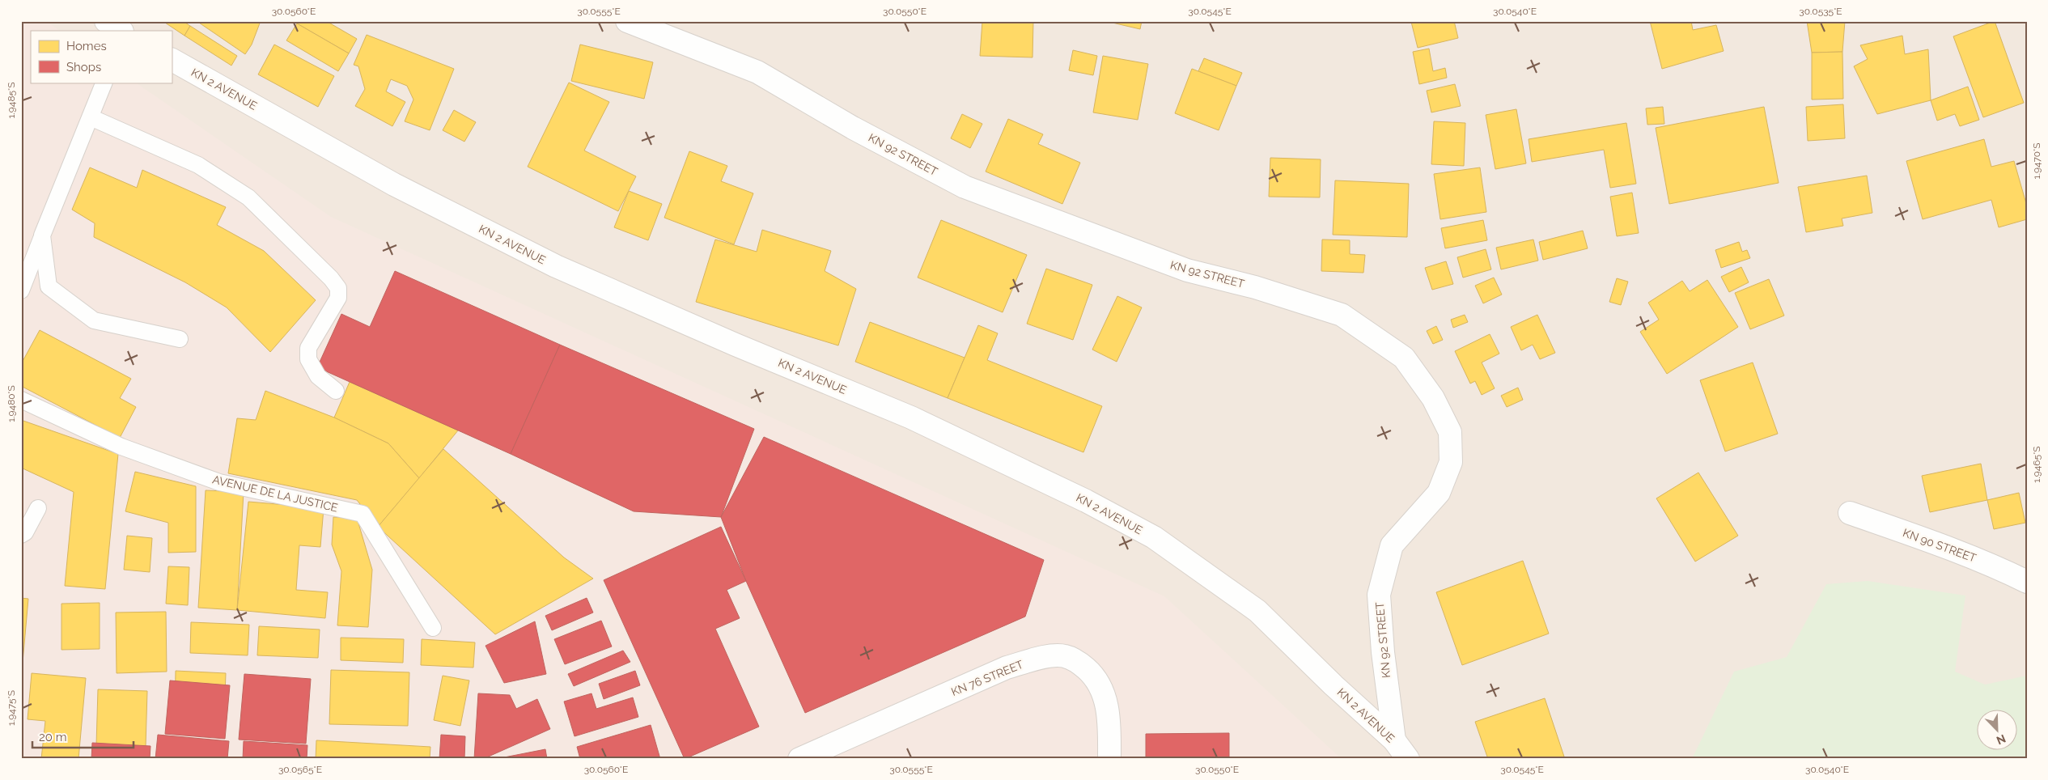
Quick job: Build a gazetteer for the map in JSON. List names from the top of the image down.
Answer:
{
  "streets": {
    "street": [
      "KN 2 AVENUE",
      "KN 92 STREET",
      "KN 90 STREET",
      "KN 76 STREET"
    ],
    "lane": ["AVENUE DE LA JUSTICE"]
  },
  "crossings": [
    ["KN 2 AVENUE", "KN 92 STREET"]
  ],
  "legend": ["Homes", "Shops"],
  "scale_bar": "20 m",
  "north": "bottom right",
  "coordinates": [
    "30.0560°E",
    "30.0555°E",
    "30.0550°E",
    "30.0545°E",
    "30.0540°E",
    "30.0535°E",
    "1.9485°S",
    "1.9470°S",
    "1.9480°S",
    "1.9465°S",
    "1.9475°S",
    "30.0565°E"
  ]
}
